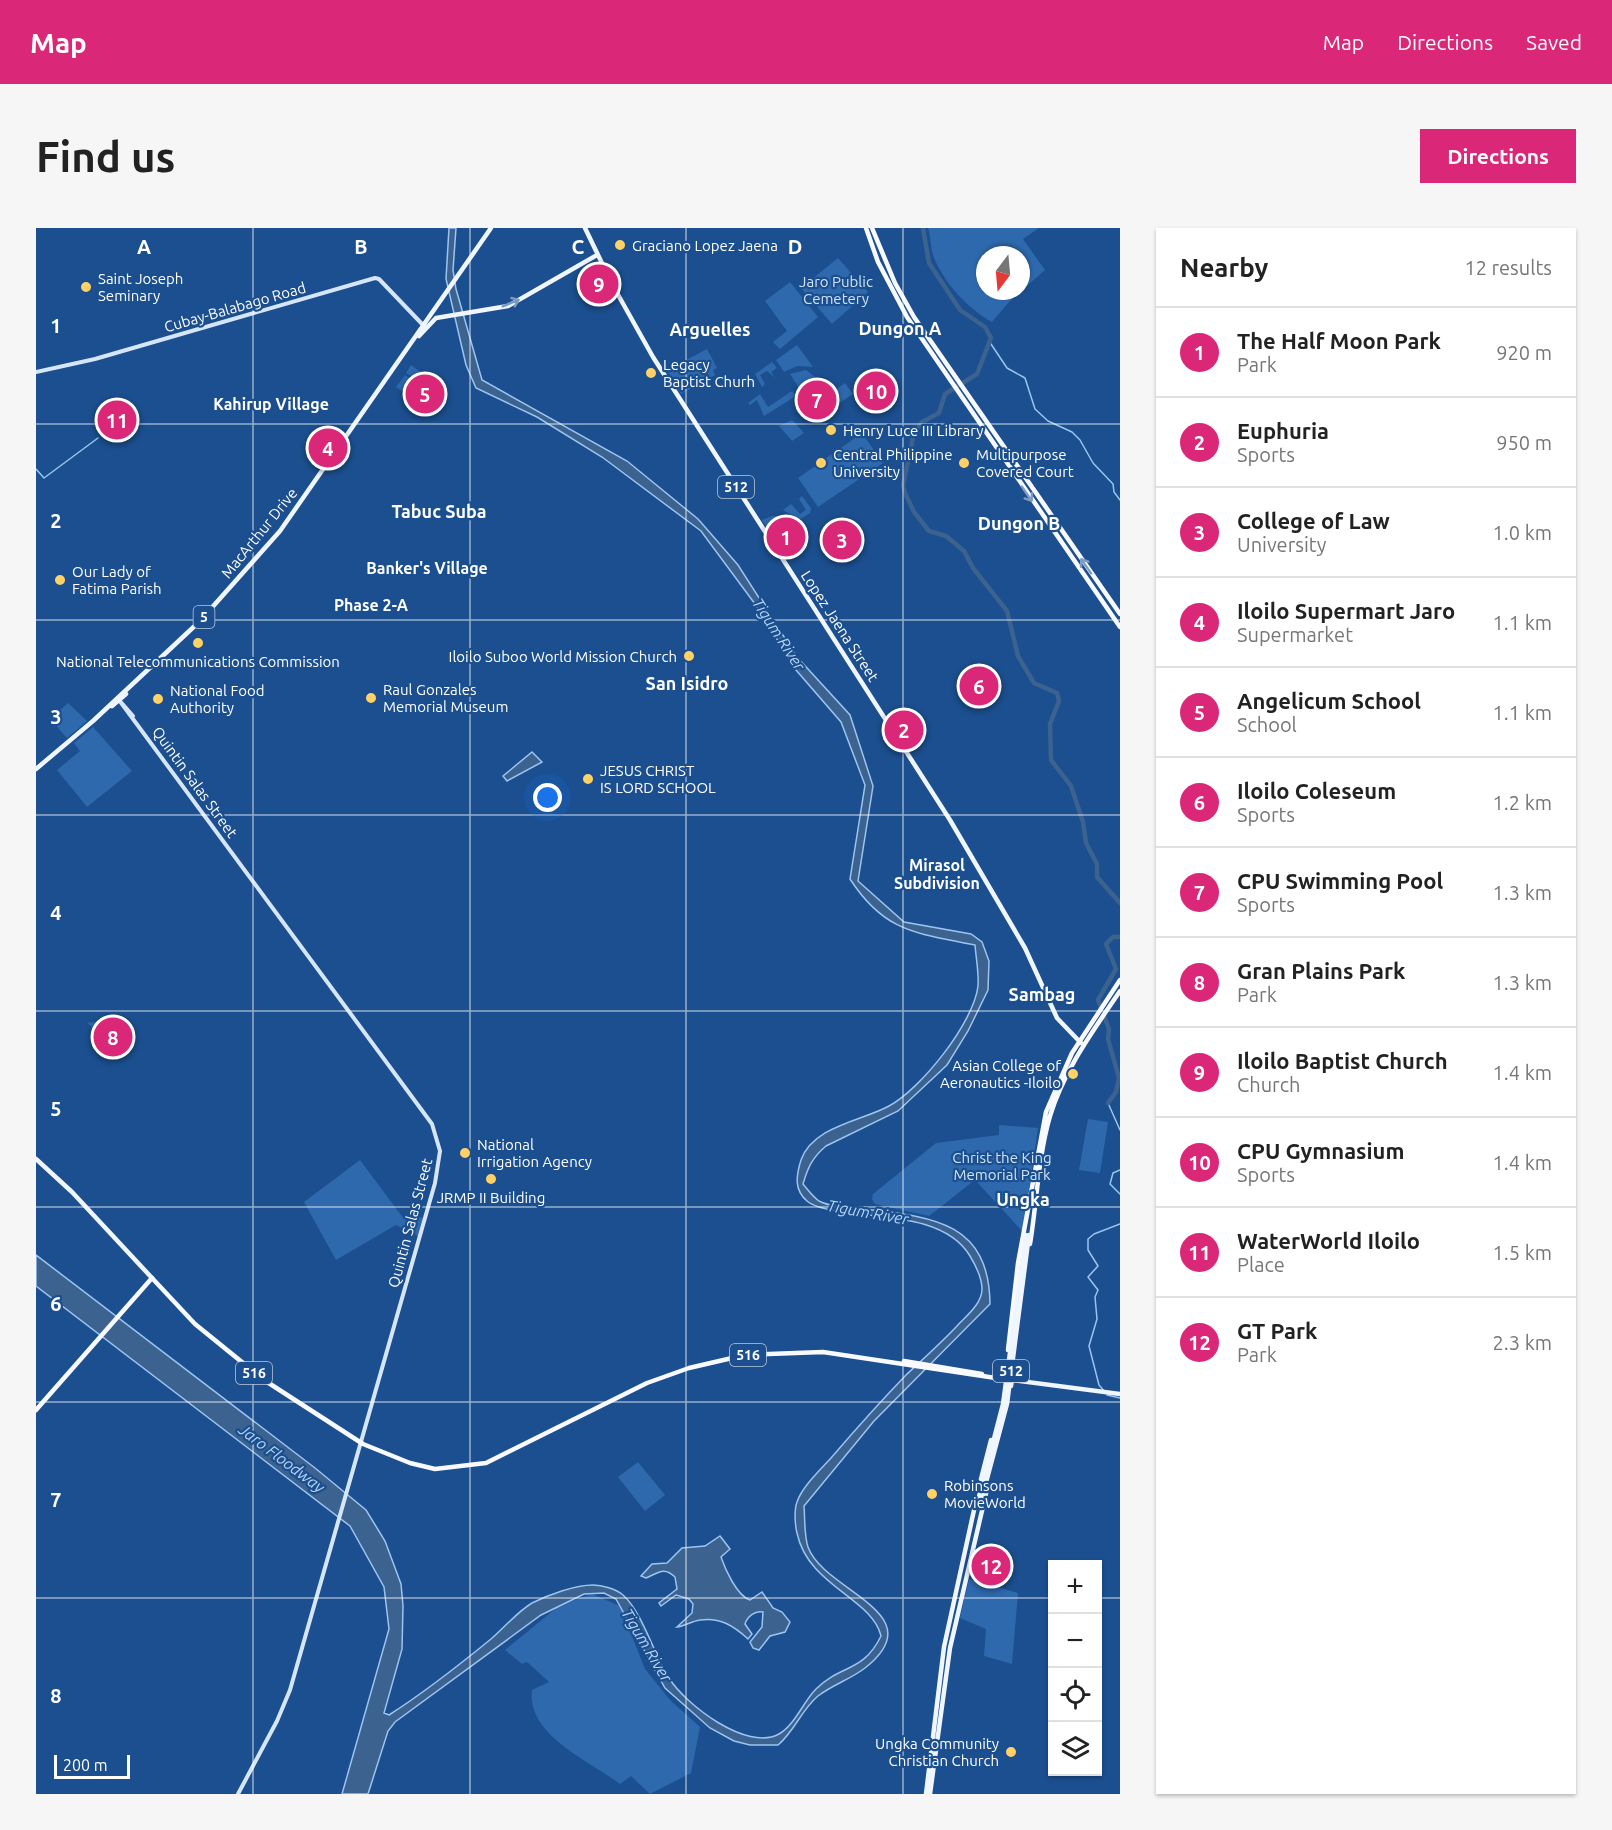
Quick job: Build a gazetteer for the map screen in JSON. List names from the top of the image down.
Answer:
{
  "streets": {
    "highway": ["512", "516"],
    "main road": [
      "Cubay-Balabago Road",
      "MacArthur Drive",
      "5",
      "Lopez Jaena Street",
      "Quintin Salas Street"
    ]
  },
  "crossings": [
    ["Cubay-Balabago Road", "MacArthur Drive"],
    ["512", "Lopez Jaena Street"],
    ["512", "516"],
    ["MacArthur Drive", "Quintin Salas Street"],
    ["Quintin Salas Street", "516"]
  ],
  "districts": [
    "Dungon A",
    "Arguelles",
    "Kahirup Village",
    "Tabuc Suba",
    "Dungon B",
    "Banker's Village",
    "Phase 2-A",
    "San Isidro",
    "Mirasol Subdivision",
    "Sambag",
    "Ungka"
  ],
  "water": ["Tigum River", "Jaro Floodway"],
  "parks": ["Jaro Public Cemetery", "Christ the King Memorial Park"],
  "places": [
    "Graciano Lopez Jaena",
    "Saint Joseph Seminary",
    "Legacy Baptist Churh",
    "Henry Luce III Library",
    "Central Philippine University",
    "Multipurpose Covered Court",
    "Our Lady of Fatima Parish",
    "National Telecommunications Commission",
    "Iloilo Suboo World Mission Church",
    "Raul Gonzales Memorial Museum",
    "National Food Authority",
    "JESUS CHRIST IS LORD SCHOOL",
    "Asian College of Aeronautics -Iloilo",
    "National Irrigation Agency",
    "JRMP II Building",
    "Robinsons MovieWorld",
    "Ungka Community Christian Church"
  ],
  "scale_bar": "200 m",
  "north": "bottom",
  "page": {
    "header": "Map",
    "nav": ["Map", "Directions", "Saved"],
    "buttons": "Directions",
    "title": "Find us",
    "heading": ["Nearby", "12 results"],
    "pins": [
      "9",
      "10",
      "5",
      "7",
      "11",
      "4",
      "1",
      "3",
      "6",
      "2",
      "8",
      "12"
    ],
    "list": [
      {
        "mark": "1",
        "name": "The Half Moon Park",
        "note": "Park",
        "value": "920 m"
      },
      {
        "mark": "2",
        "name": "Euphuria",
        "note": "Sports",
        "value": "950 m"
      },
      {
        "mark": "3",
        "name": "College of Law",
        "note": "University",
        "value": "1.0 km"
      },
      {
        "mark": "4",
        "name": "Iloilo Supermart Jaro",
        "note": "Supermarket",
        "value": "1.1 km"
      },
      {
        "mark": "5",
        "name": "Angelicum School",
        "note": "School",
        "value": "1.1 km"
      },
      {
        "mark": "6",
        "name": "Iloilo Coleseum",
        "note": "Sports",
        "value": "1.2 km"
      },
      {
        "mark": "7",
        "name": "CPU Swimming Pool",
        "note": "Sports",
        "value": "1.3 km"
      },
      {
        "mark": "8",
        "name": "Gran Plains Park",
        "note": "Park",
        "value": "1.3 km"
      },
      {
        "mark": "9",
        "name": "Iloilo Baptist Church",
        "note": "Church",
        "value": "1.4 km"
      },
      {
        "mark": "10",
        "name": "CPU Gymnasium",
        "note": "Sports",
        "value": "1.4 km"
      },
      {
        "mark": "11",
        "name": "WaterWorld Iloilo",
        "note": "Place",
        "value": "1.5 km"
      },
      {
        "mark": "12",
        "name": "GT Park",
        "note": "Park",
        "value": "2.3 km"
      }
    ],
    "map_buttons": ["+", "−"],
    "scale": "200 m"
  },
  "grid": {
    "columns": [
      "A",
      "B",
      "C",
      "D"
    ],
    "rows": [
      "1",
      "2",
      "3",
      "4",
      "5",
      "6",
      "7",
      "8"
    ]
  }
}
